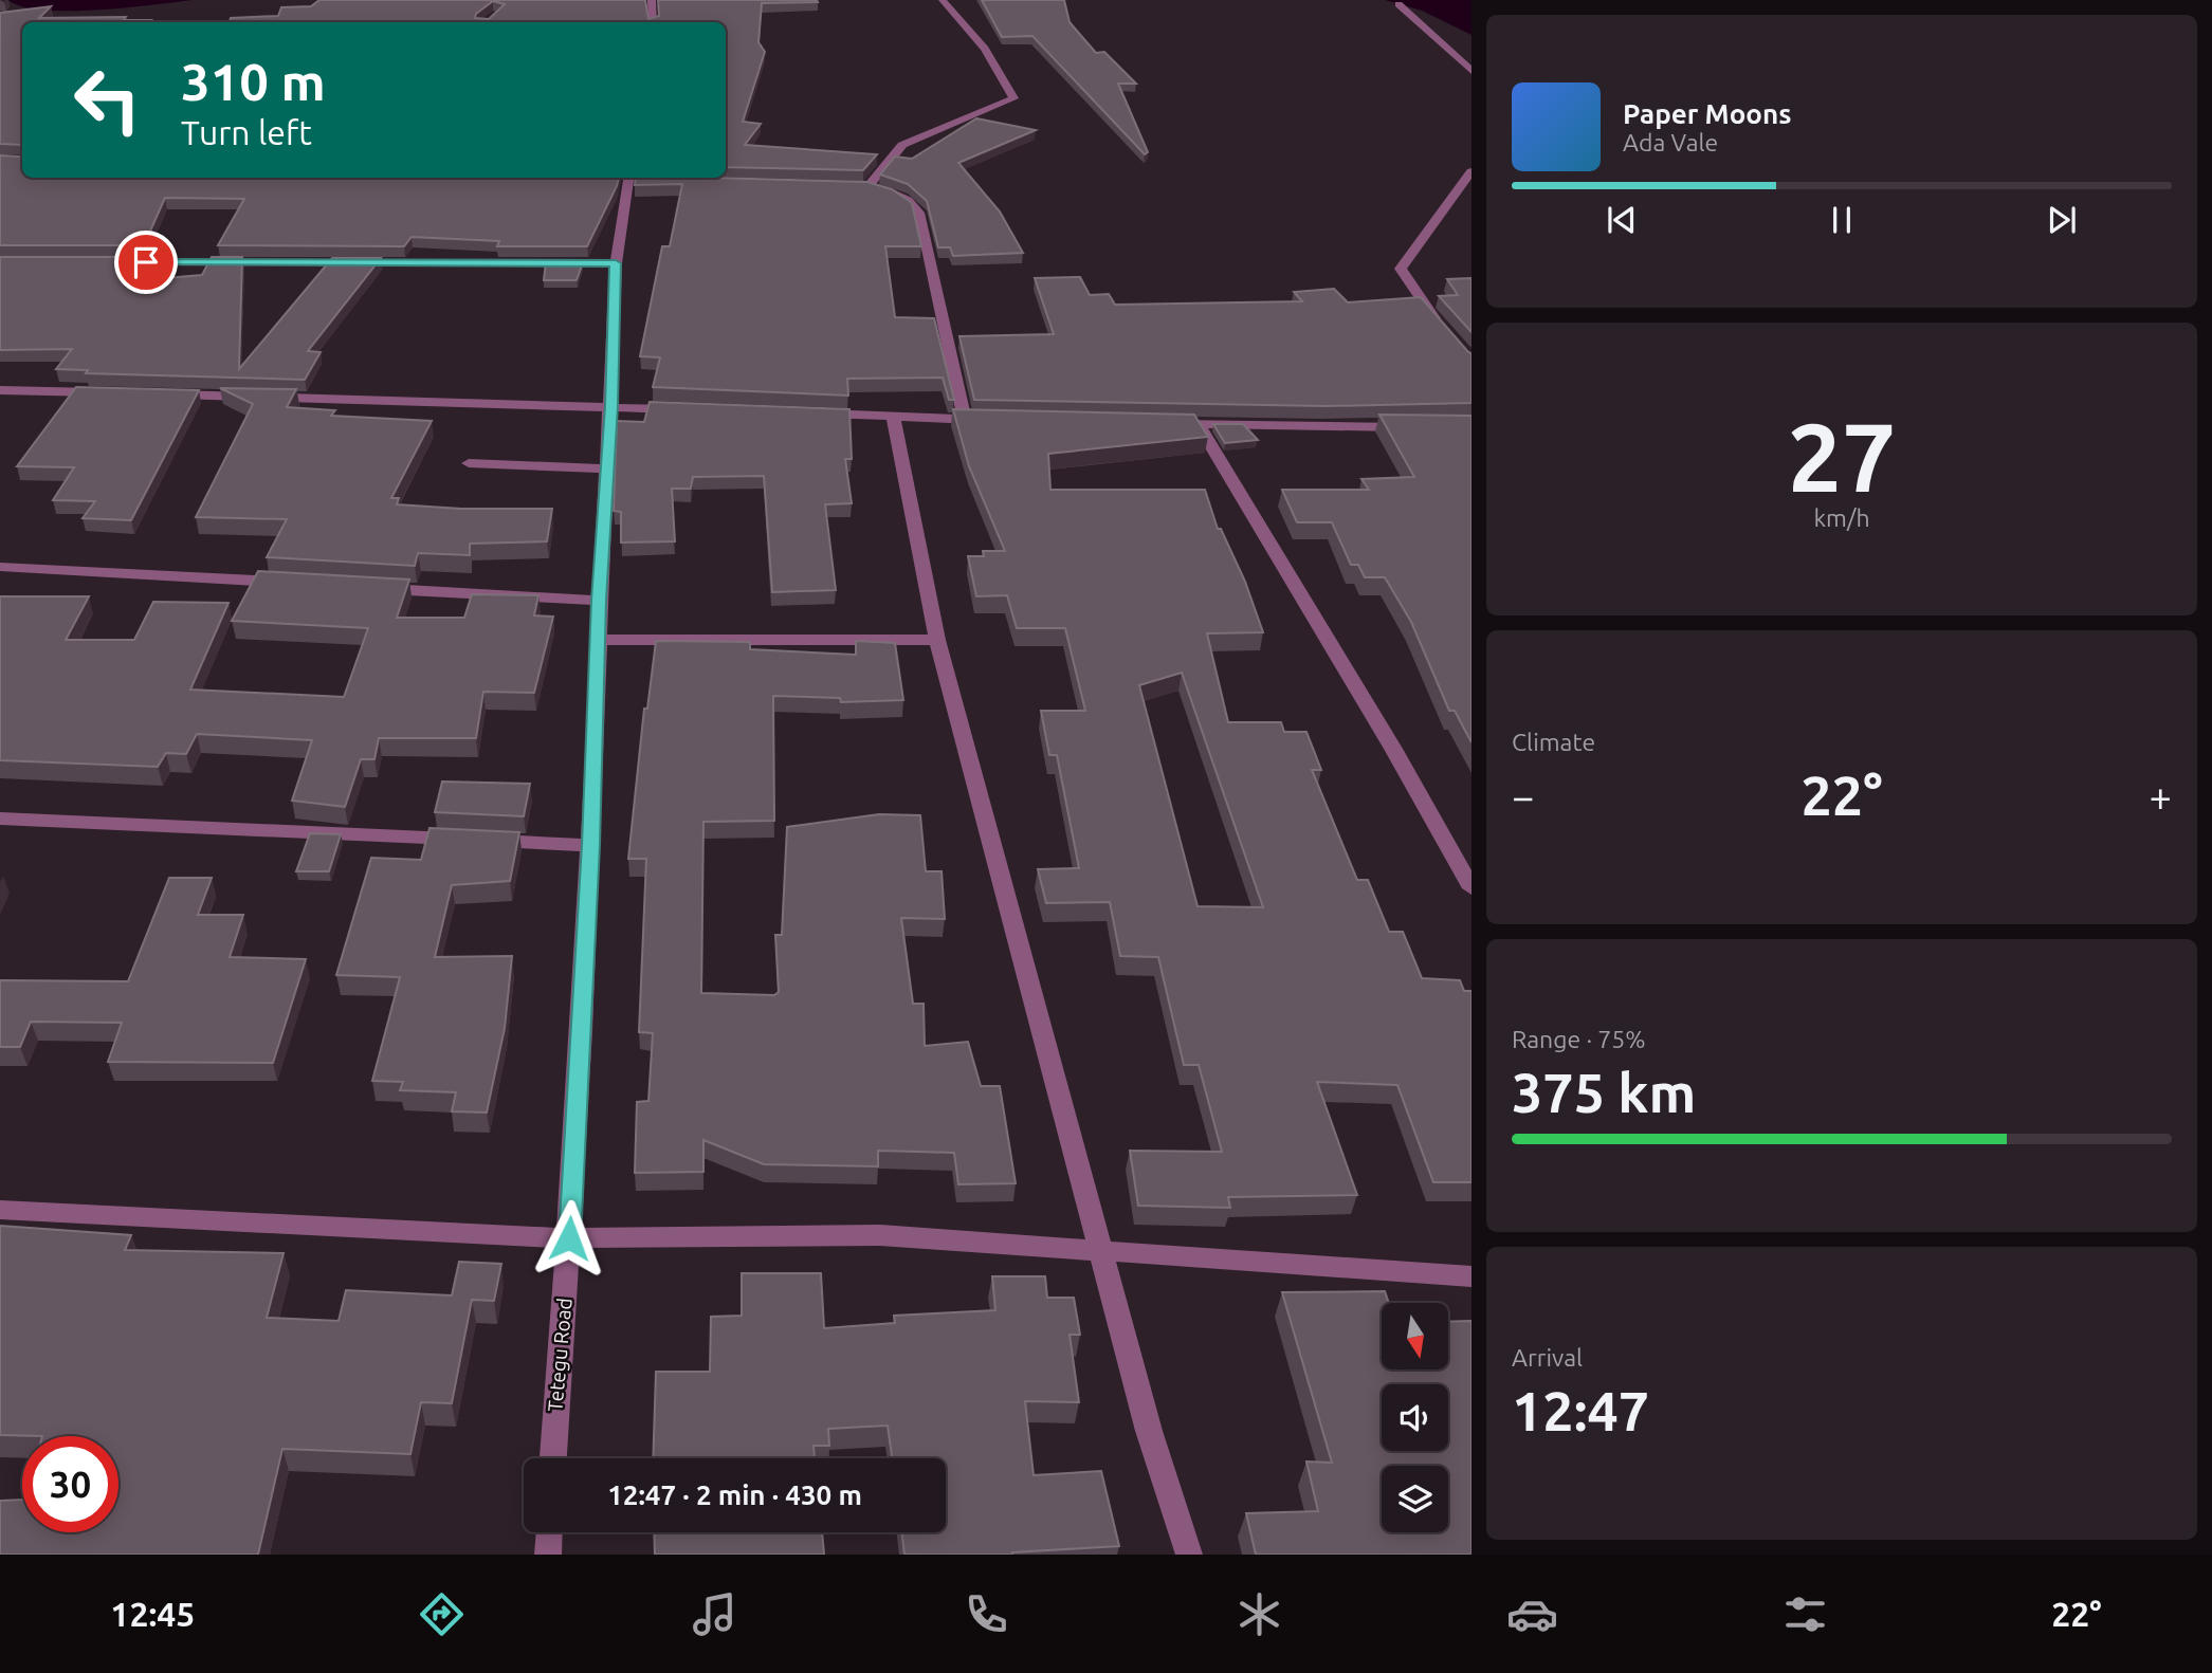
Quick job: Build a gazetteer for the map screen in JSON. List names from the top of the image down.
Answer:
{
  "streets": {
    "street": ["Tetegu Road"]
  },
  "north": "bottom",
  "page": {
    "turn": ["310 m", "Turn left"],
    "song": ["Paper Moons", "Ada Vale"],
    "tile": [
      ["27", "km/h"],
      "Climate",
      ["Range · 75%", "375 km"],
      ["Arrival", "12:47"]
    ],
    "heat": ["−", "22°", "+"],
    "limit": "30",
    "trip": "12:47 · 2 min · 430 m",
    "tabs": ["12:45", "22°"]
  }
}
